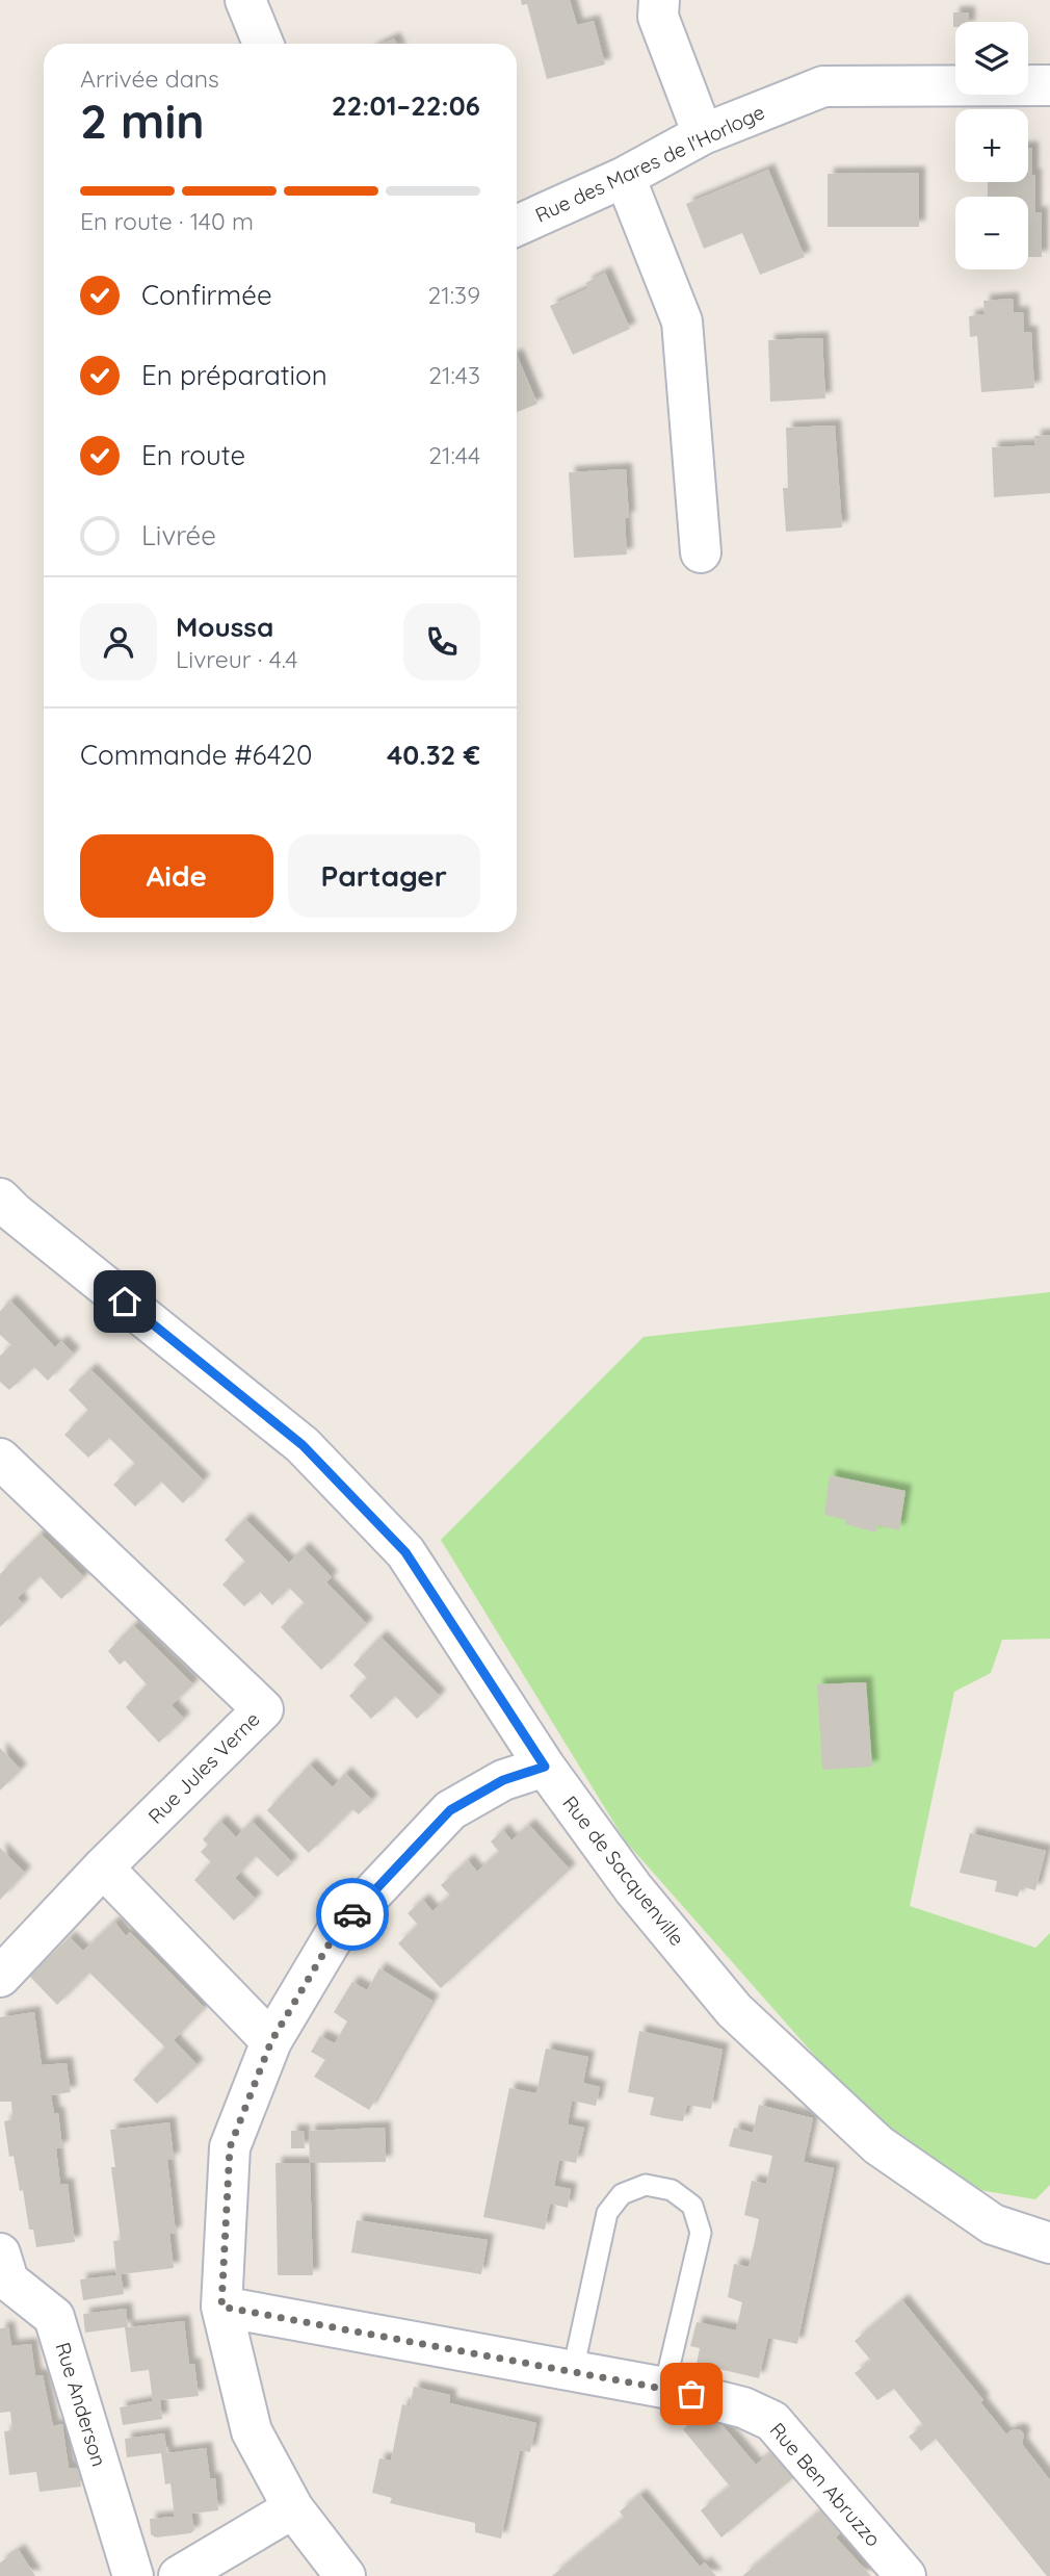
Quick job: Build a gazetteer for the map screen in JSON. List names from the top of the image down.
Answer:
{
  "streets": {
    "street": [
      "Rue des Mares de l'Horloge",
      "Rue Jules Verne",
      "Rue de Sacquenville",
      "Rue Anderson",
      "Rue Ben Abruzzo"
    ]
  },
  "page": {
    "map_buttons": ["+", "−"],
    "heading": ["2 min", "Arrivée dans", "22:01–22:06"],
    "panel": [
      "Moussa",
      "Livreur · 4.4",
      "Commande #6420",
      "40.32 €"
    ],
    "bar": "En route · 140 m",
    "list": [
      ["Confirmée", "21:39"],
      ["En préparation", "21:43"],
      ["En route", "21:44"],
      "Livrée"
    ],
    "buttons": ["Aide", "Partager"]
  }
}
